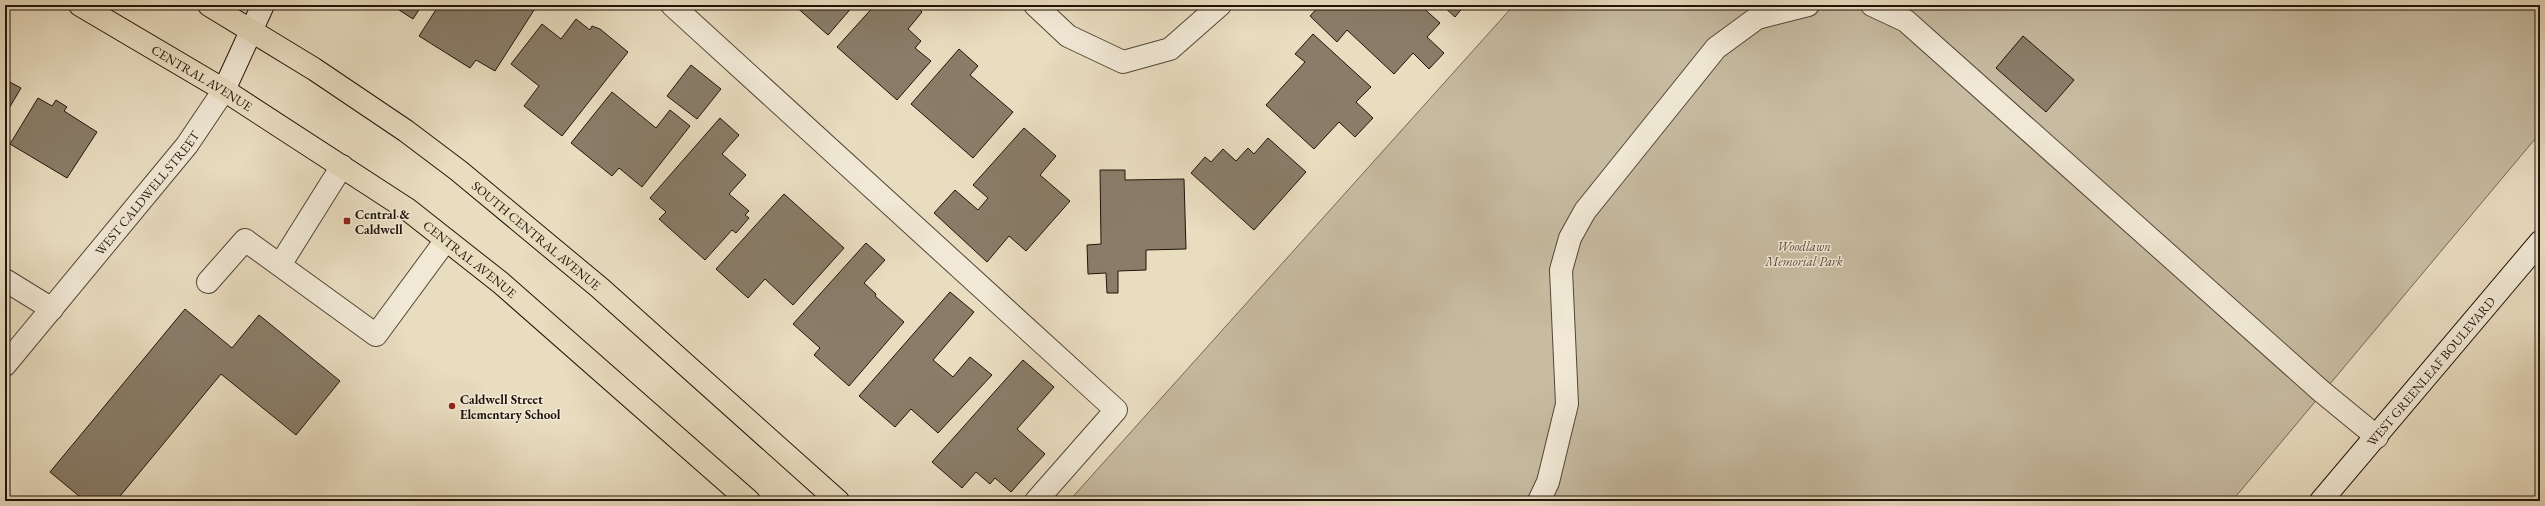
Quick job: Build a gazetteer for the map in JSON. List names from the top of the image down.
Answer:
{
  "streets": {
    "main road": ["CENTRAL AVENUE", "SOUTH CENTRAL AVENUE"],
    "street": ["WEST CALDWELL STREET", "WEST GREENLEAF BOULEVARD"]
  },
  "crossings": [
    ["CENTRAL AVENUE", "WEST CALDWELL STREET"],
    ["WEST CALDWELL STREET", "SOUTH CENTRAL AVENUE"]
  ],
  "parks": ["Woodlawn Memorial Park"],
  "places": {
    "transit": ["Central & Caldwell"],
    "other": ["Caldwell Street Elementary School"]
  }
}
